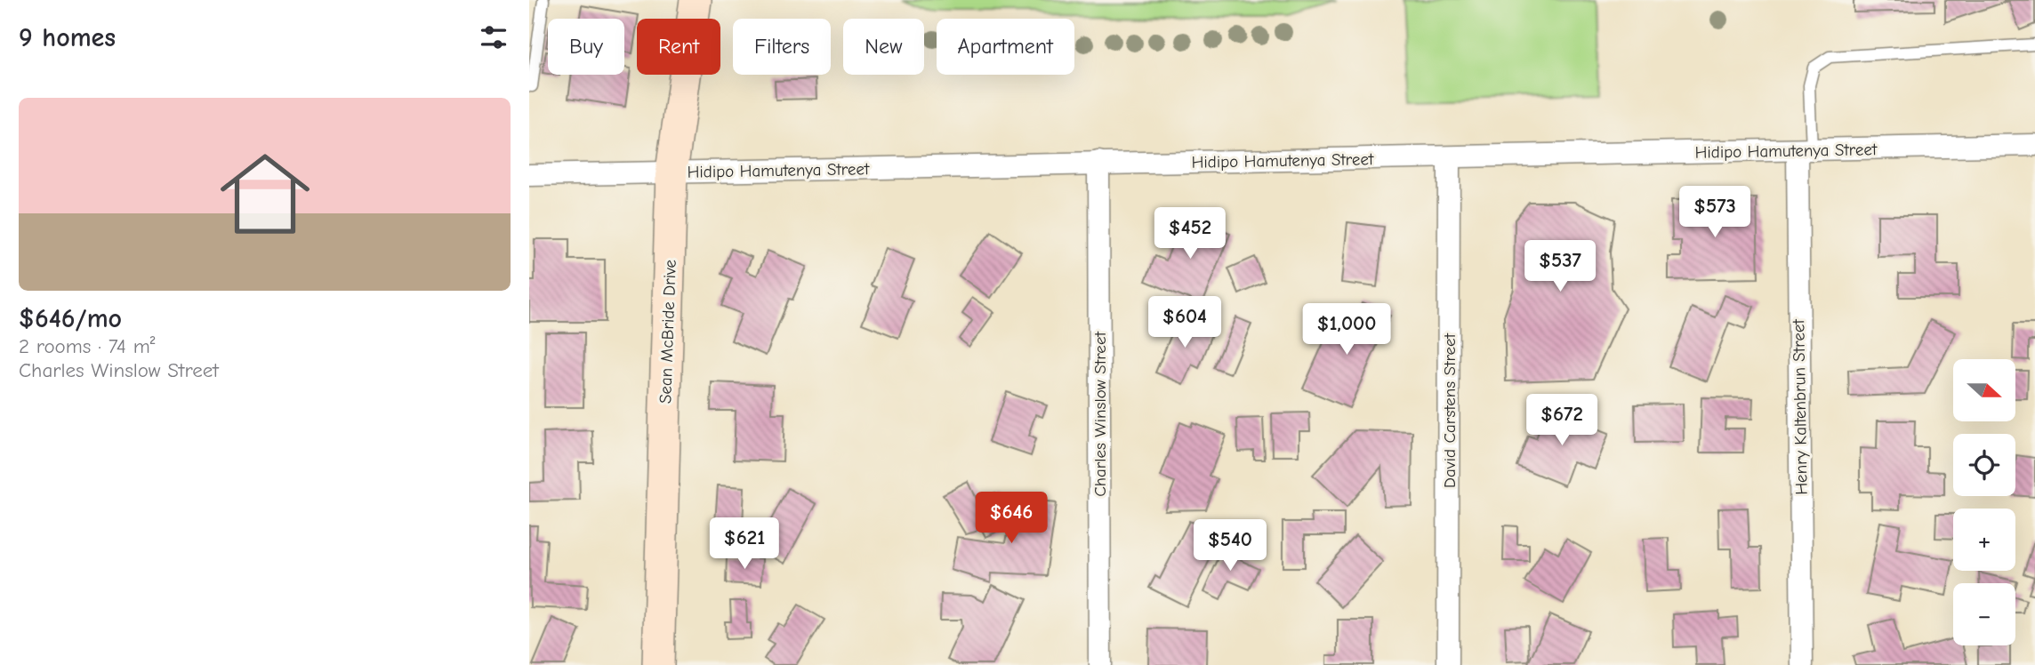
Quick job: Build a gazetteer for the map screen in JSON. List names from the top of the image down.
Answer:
{
  "streets": {
    "main road": ["Sean McBride Drive"],
    "street": [
      "Hidipo Hamutenya Street",
      "Henry Kaltenbrun Street",
      "David Carstens Street",
      "Charles Winslow Street"
    ]
  },
  "crossings": [
    ["Hidipo Hamutenya Street", "Sean McBride Drive"],
    ["Hidipo Hamutenya Street", "Henry Kaltenbrun Street"],
    ["Hidipo Hamutenya Street", "David Carstens Street"],
    ["Hidipo Hamutenya Street", "Charles Winslow Street"]
  ],
  "north": "right",
  "page": {
    "heading": "9 homes",
    "chip": [
      "Buy",
      "Rent",
      "Filters",
      "New",
      "Apartment"
    ],
    "list": [
      {
        "name": "$646/mo",
        "note": "2 rooms · 74 m² · Charles Winslow Street"
      }
    ],
    "price": [
      "$573",
      "$452",
      "$537",
      "$604",
      "$1,000",
      "$672",
      "$646",
      "$621",
      "$540"
    ],
    "map_buttons": ["+", "−"]
  }
}
